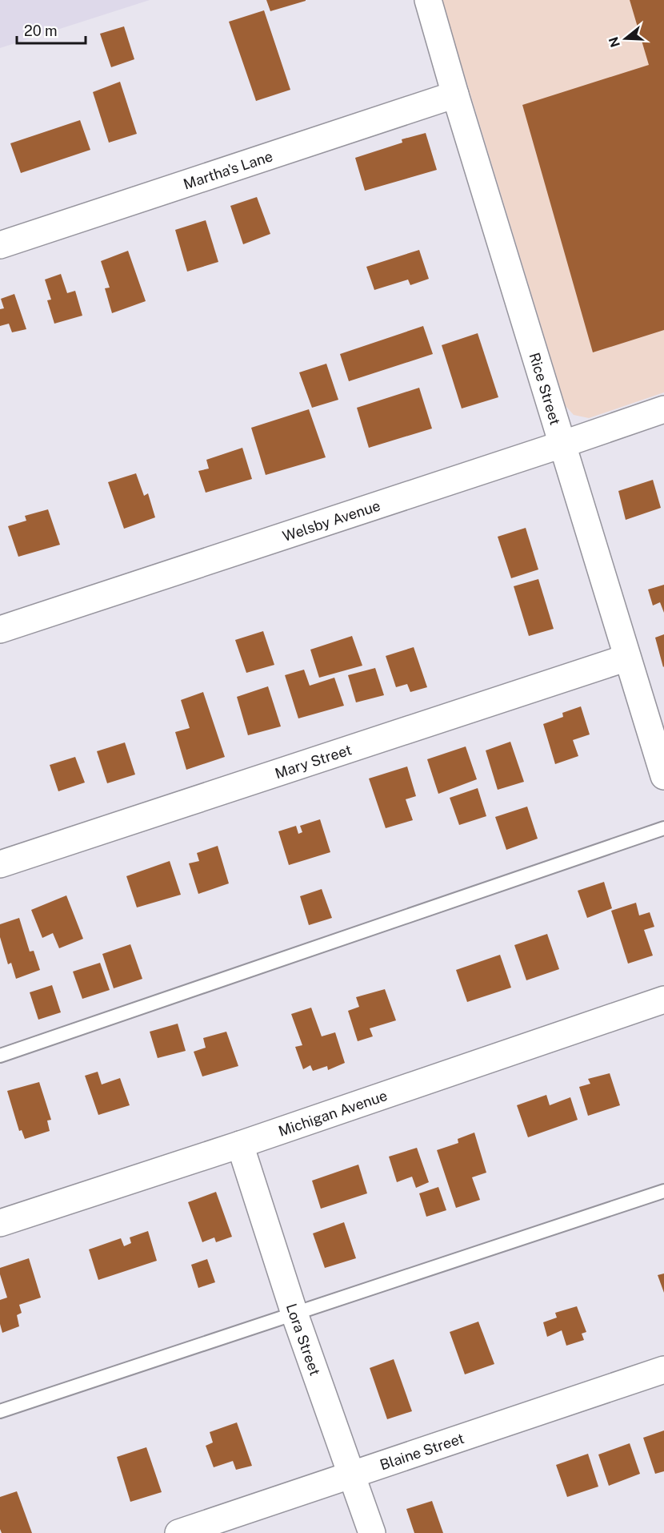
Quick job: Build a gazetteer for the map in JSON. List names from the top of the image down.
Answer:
{
  "streets": {
    "street": [
      "Martha's Lane",
      "Rice Street",
      "Welsby Avenue",
      "Mary Street",
      "Michigan Avenue",
      "Lora Street",
      "Blaine Street"
    ]
  },
  "crossings": [
    ["Martha's Lane", "Rice Street"],
    ["Rice Street", "Welsby Avenue"],
    ["Rice Street", "Mary Street"],
    ["Michigan Avenue", "Lora Street"],
    ["Lora Street", "Blaine Street"]
  ],
  "scale_bar": "20 m",
  "north": "left"
}
